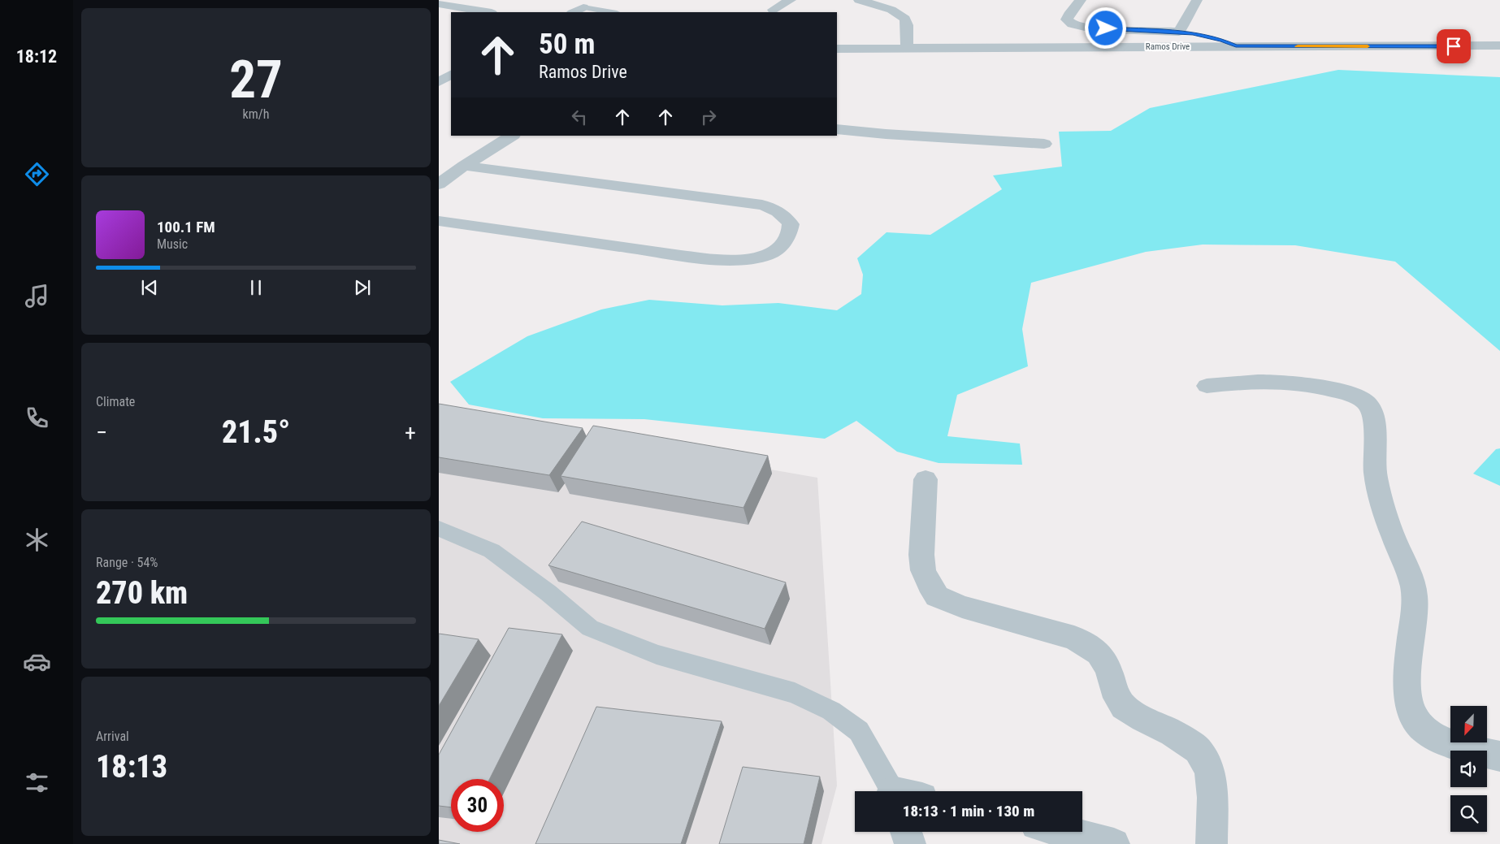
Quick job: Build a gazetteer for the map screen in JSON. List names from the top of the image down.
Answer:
{
  "streets": {
    "street": ["Ramos Drive"]
  },
  "north": "bottom left",
  "page": {
    "tabs": "18:12",
    "tile": [
      ["27", "km/h"],
      "Climate",
      ["Range · 54%", "270 km"],
      ["Arrival", "18:13"]
    ],
    "turn": ["50 m", "Ramos Drive"],
    "song": ["100.1 FM", "Music"],
    "heat": ["−", "21.5°", "+"],
    "limit": "30",
    "trip": "18:13 · 1 min · 130 m"
  }
}
